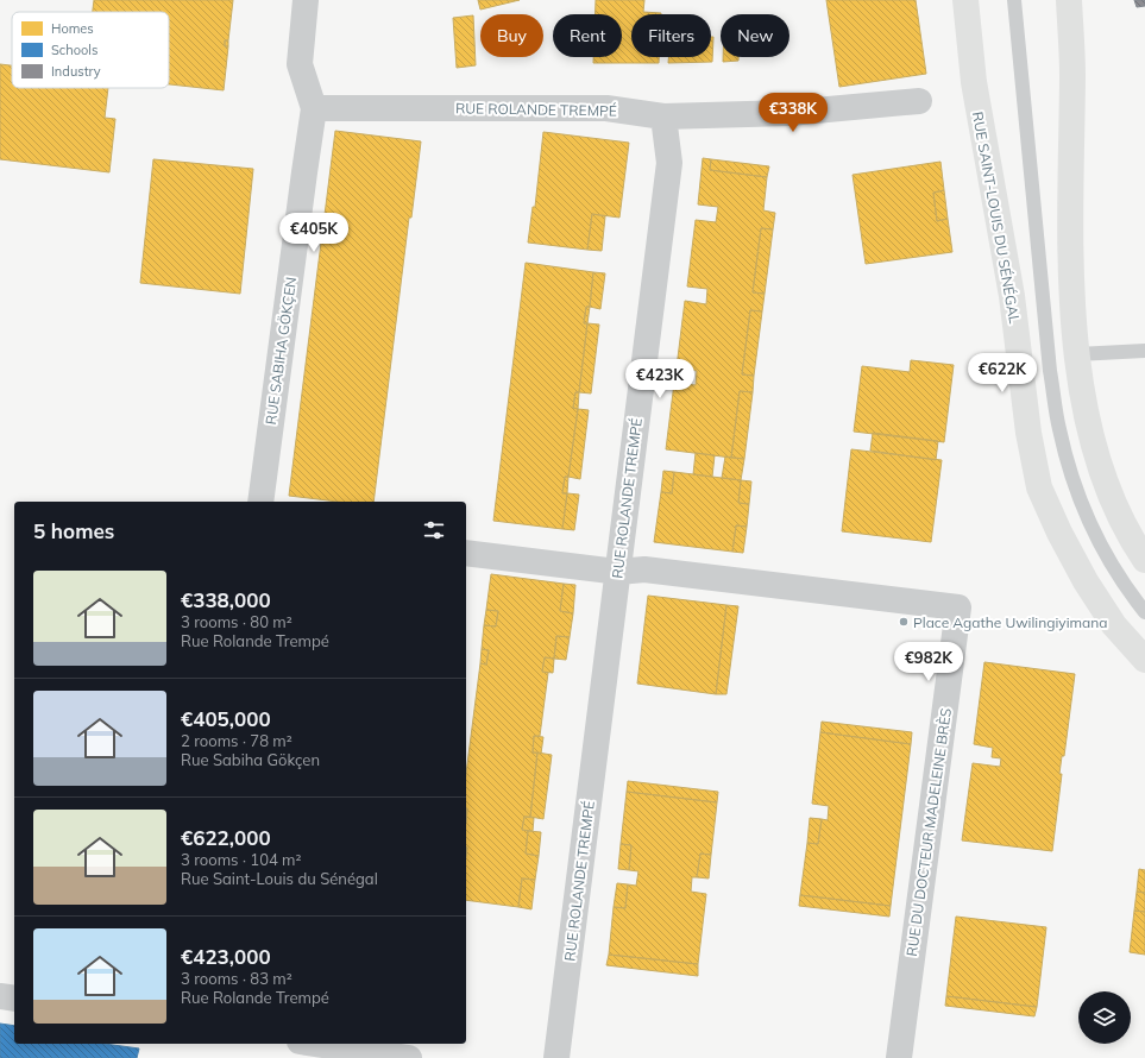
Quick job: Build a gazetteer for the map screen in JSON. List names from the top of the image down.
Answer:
{
  "streets": {
    "street": [
      "RUE ROLANDE TREMPÉ",
      "RUE SAINT-LOUIS DU SÉNÉGAL",
      "RUE SABIHA GÖKÇEN",
      "RUE DU DOCTEUR MADELEINE BRÈS"
    ]
  },
  "crossings": [
    ["RUE ROLANDE TREMPÉ", "RUE SABIHA GÖKÇEN"],
    ["RUE ROLANDE TREMPÉ", "RUE DU DOCTEUR MADELEINE BRÈS"]
  ],
  "places": ["Place Agathe Uwilingiyimana"],
  "legend": ["Homes", "Schools", "Industry"],
  "page": {
    "chip": [
      "Buy",
      "Rent",
      "Filters",
      "New"
    ],
    "price": [
      "€338K",
      "€405K",
      "€622K",
      "€423K",
      "€982K"
    ],
    "heading": "5 homes",
    "list": [
      {
        "name": "€338,000",
        "note": "3 rooms · 80 m² · Rue Rolande Trempé"
      },
      {
        "name": "€405,000",
        "note": "2 rooms · 78 m² · Rue Sabiha Gökçen"
      },
      {
        "name": "€622,000",
        "note": "3 rooms · 104 m² · Rue Saint-Louis du Sénégal"
      },
      {
        "name": "€423,000",
        "note": "3 rooms · 83 m² · Rue Rolande Trempé"
      }
    ]
  }
}
